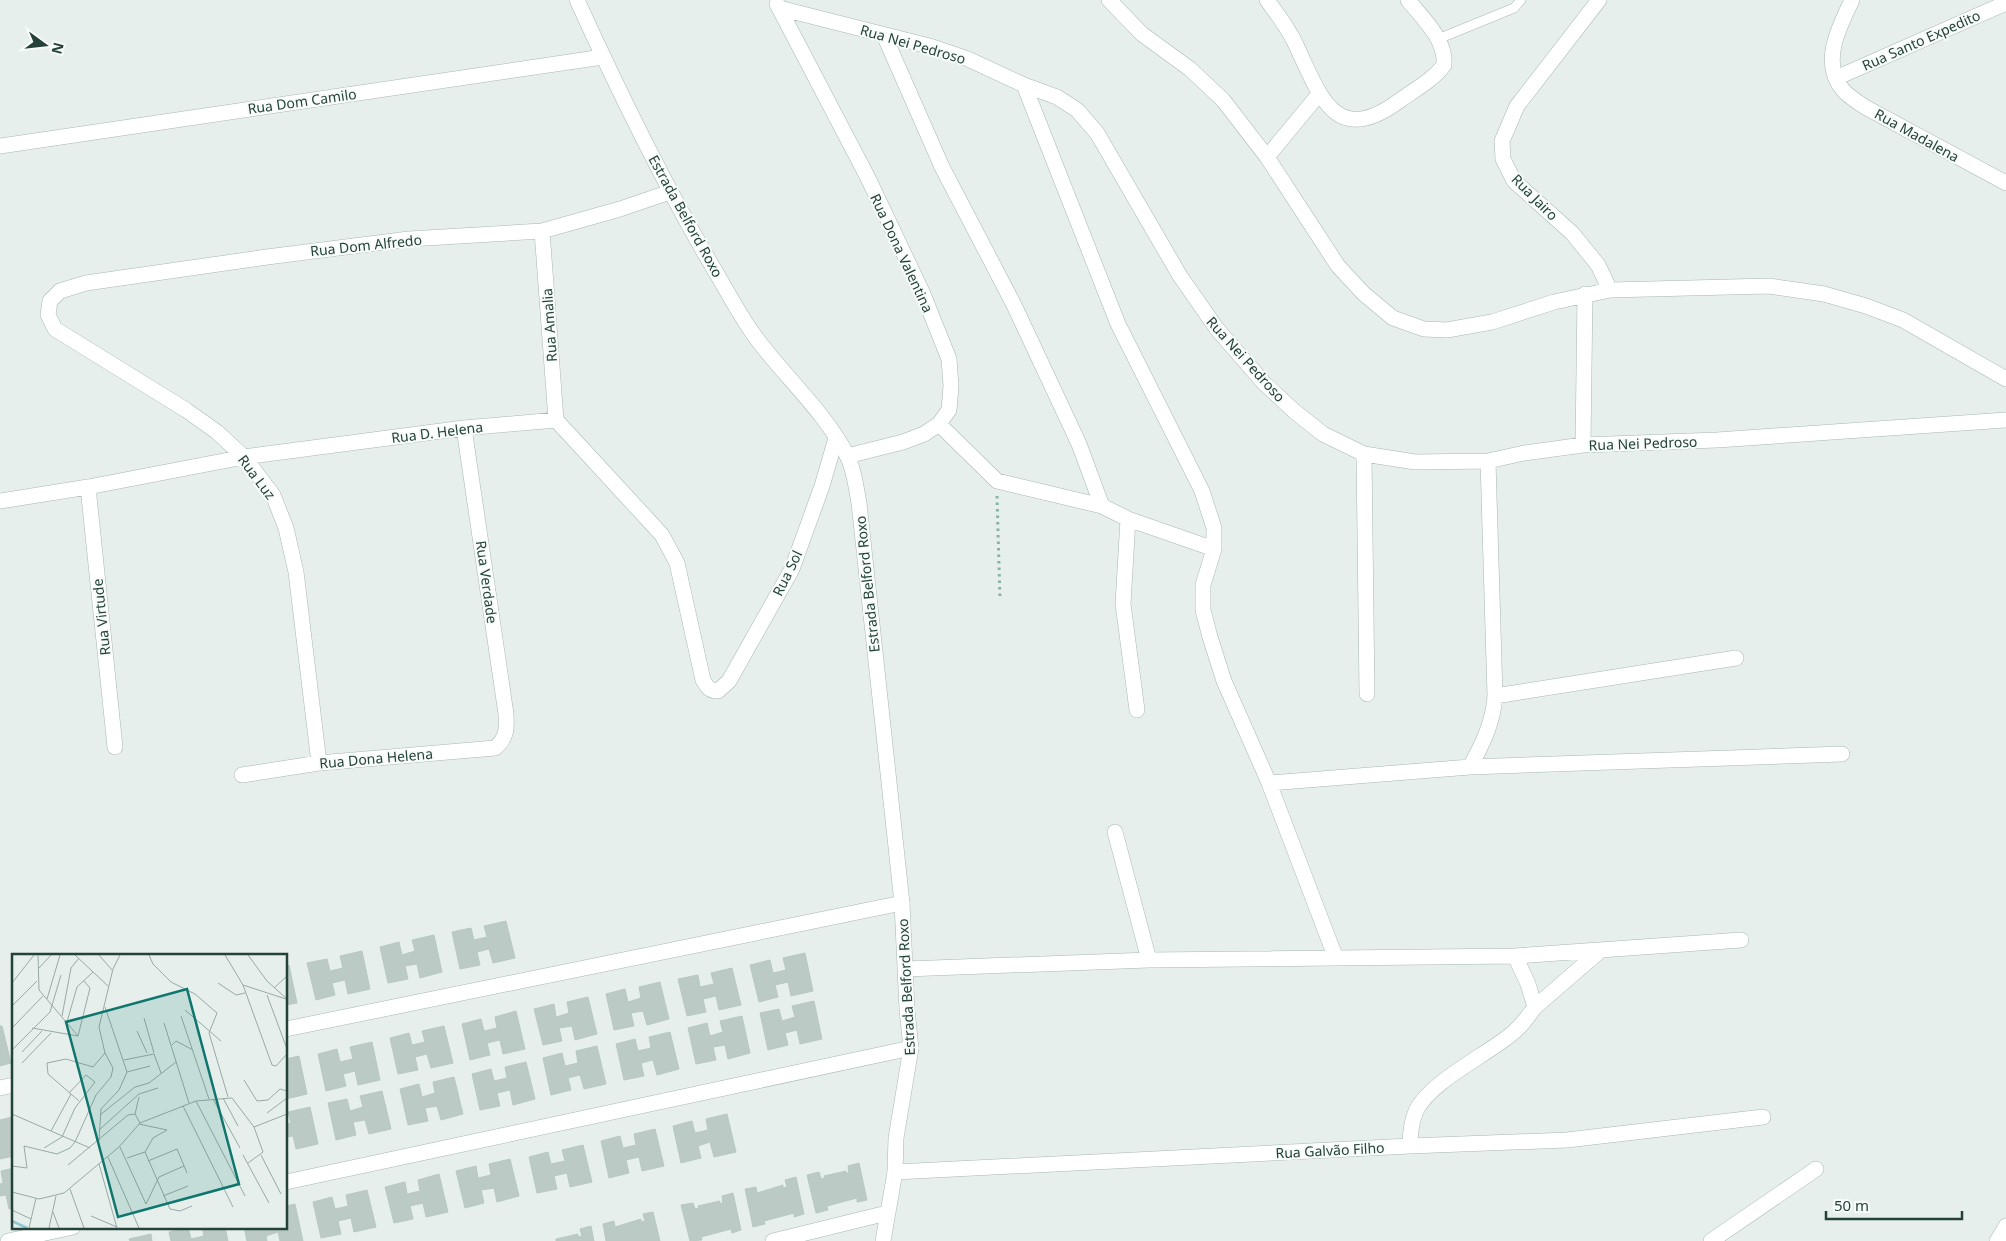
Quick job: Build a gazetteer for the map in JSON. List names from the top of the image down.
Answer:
{
  "streets": {
    "street": [
      "Rua Santo Expedito",
      "Rua Nei Pedroso",
      "Rua Dom Camilo",
      "Rua Madalena",
      "Rua Jairo",
      "Estrada Belford Roxo",
      "Rua Dom Alfredo",
      "Rua Dona Valentina",
      "Rua Amalia",
      "Rua D. Helena",
      "Rua Luz",
      "Rua Sol",
      "Rua Verdade",
      "Rua Virtude",
      "Rua Dona Helena",
      "Rua Galvão Filho"
    ]
  },
  "crossings": [
    ["Rua Santo Expedito", "Rua Madalena"],
    ["Rua Nei Pedroso", "Rua Dona Valentina"],
    ["Rua Dom Camilo", "Estrada Belford Roxo"],
    ["Estrada Belford Roxo", "Rua Dom Alfredo"],
    ["Estrada Belford Roxo", "Rua Sol"],
    ["Estrada Belford Roxo", "Rua Galvão Filho"],
    ["Rua Dom Alfredo", "Rua Amalia"],
    ["Rua Dom Alfredo", "Rua Luz"],
    ["Rua Amalia", "Rua D. Helena"],
    ["Rua Amalia", "Rua Sol"],
    ["Rua D. Helena", "Rua Luz"],
    ["Rua D. Helena", "Rua Sol"],
    ["Rua D. Helena", "Rua Verdade"],
    ["Rua D. Helena", "Rua Virtude"],
    ["Rua Luz", "Rua Dona Helena"],
    ["Rua Verdade", "Rua Dona Helena"]
  ],
  "scale_bar": "50 m",
  "north": "right"
}
